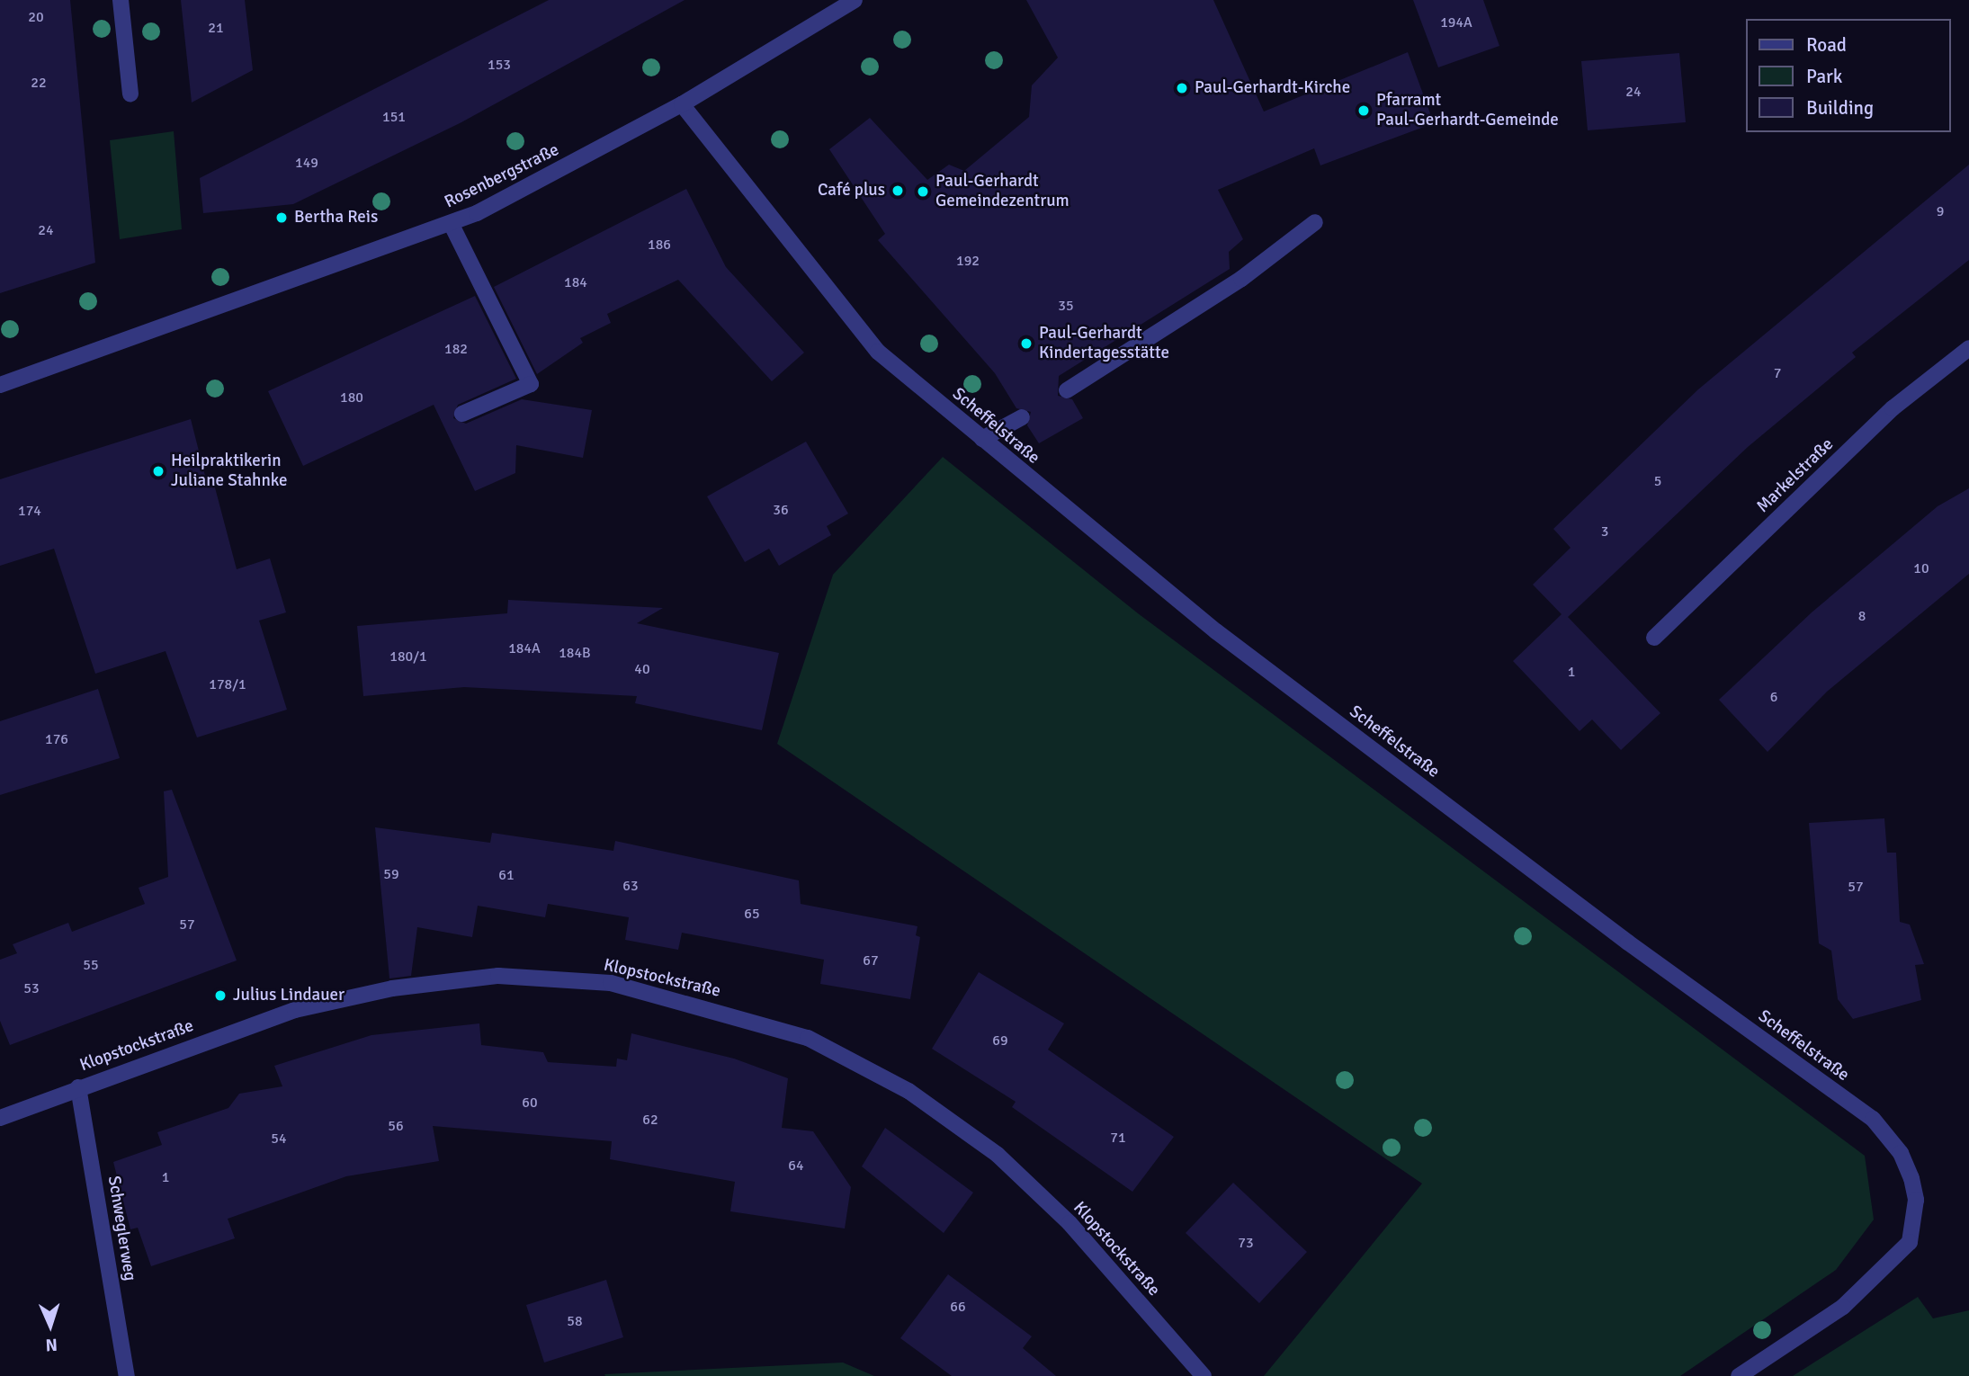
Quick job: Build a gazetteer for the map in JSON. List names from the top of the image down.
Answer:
{
  "streets": {
    "street": [
      "Rosenbergstraße",
      "Scheffelstraße",
      "Markelstraße",
      "Klopstockstraße",
      "Schweglerweg"
    ]
  },
  "crossings": [
    ["Rosenbergstraße", "Scheffelstraße"],
    ["Klopstockstraße", "Schweglerweg"]
  ],
  "places": [
    "Paul-Gerhardt-Kirche",
    "Pfarramt Paul-Gerhardt-Gemeinde",
    "Café plus",
    "Paul-Gerhardt Gemeindezentrum",
    "Bertha Reis",
    "Paul-Gerhardt Kindertagesstätte",
    "Heilpraktikerin Juliane Stahnke",
    "Julius Lindauer"
  ],
  "house_numbers": [
    "20",
    "194A",
    "21",
    "153",
    "22",
    "24",
    "151",
    "149",
    "9",
    "24",
    "186",
    "192",
    "184",
    "35",
    "182",
    "7",
    "180",
    "5",
    "36",
    "174",
    "3",
    "10",
    "8",
    "184A",
    "184B",
    "180/1",
    "40",
    "1",
    "178/1",
    "6",
    "176",
    "59",
    "61",
    "63",
    "57",
    "65",
    "57",
    "67",
    "55",
    "53",
    "69",
    "60",
    "62",
    "56",
    "71",
    "54",
    "64",
    "1",
    "73",
    "66",
    "58"
  ],
  "legend": ["Road", "Park", "Building"],
  "north": "bottom"
}
